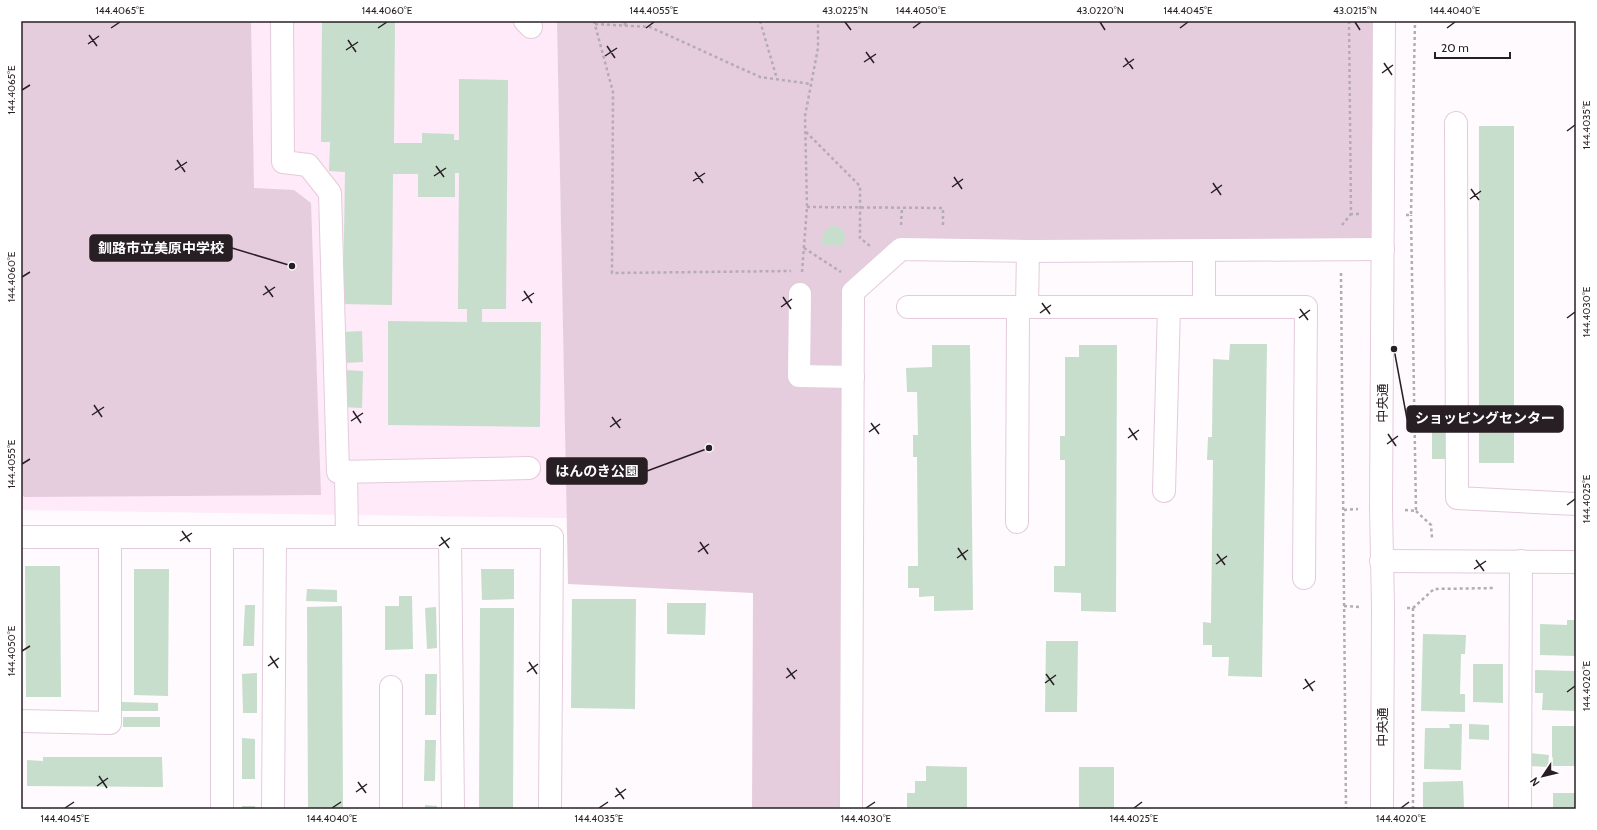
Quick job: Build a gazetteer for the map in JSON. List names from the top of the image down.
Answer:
{
  "streets": {
    "street": ["中央通"]
  },
  "places": ["釧路市立美原中学校", "ショッピングセンター", "はんのき公園"],
  "scale_bar": "20 m",
  "north": "bottom left",
  "coordinates": [
    "144.4065°E",
    "144.4060°E",
    "144.4055°E",
    "43.0225°N",
    "144.4050°E",
    "43.0220°N",
    "144.4045°E",
    "43.0215°N",
    "144.4040°E",
    "144.4035°E",
    "144.4030°E",
    "144.4025°E",
    "144.4020°E"
  ]
}
